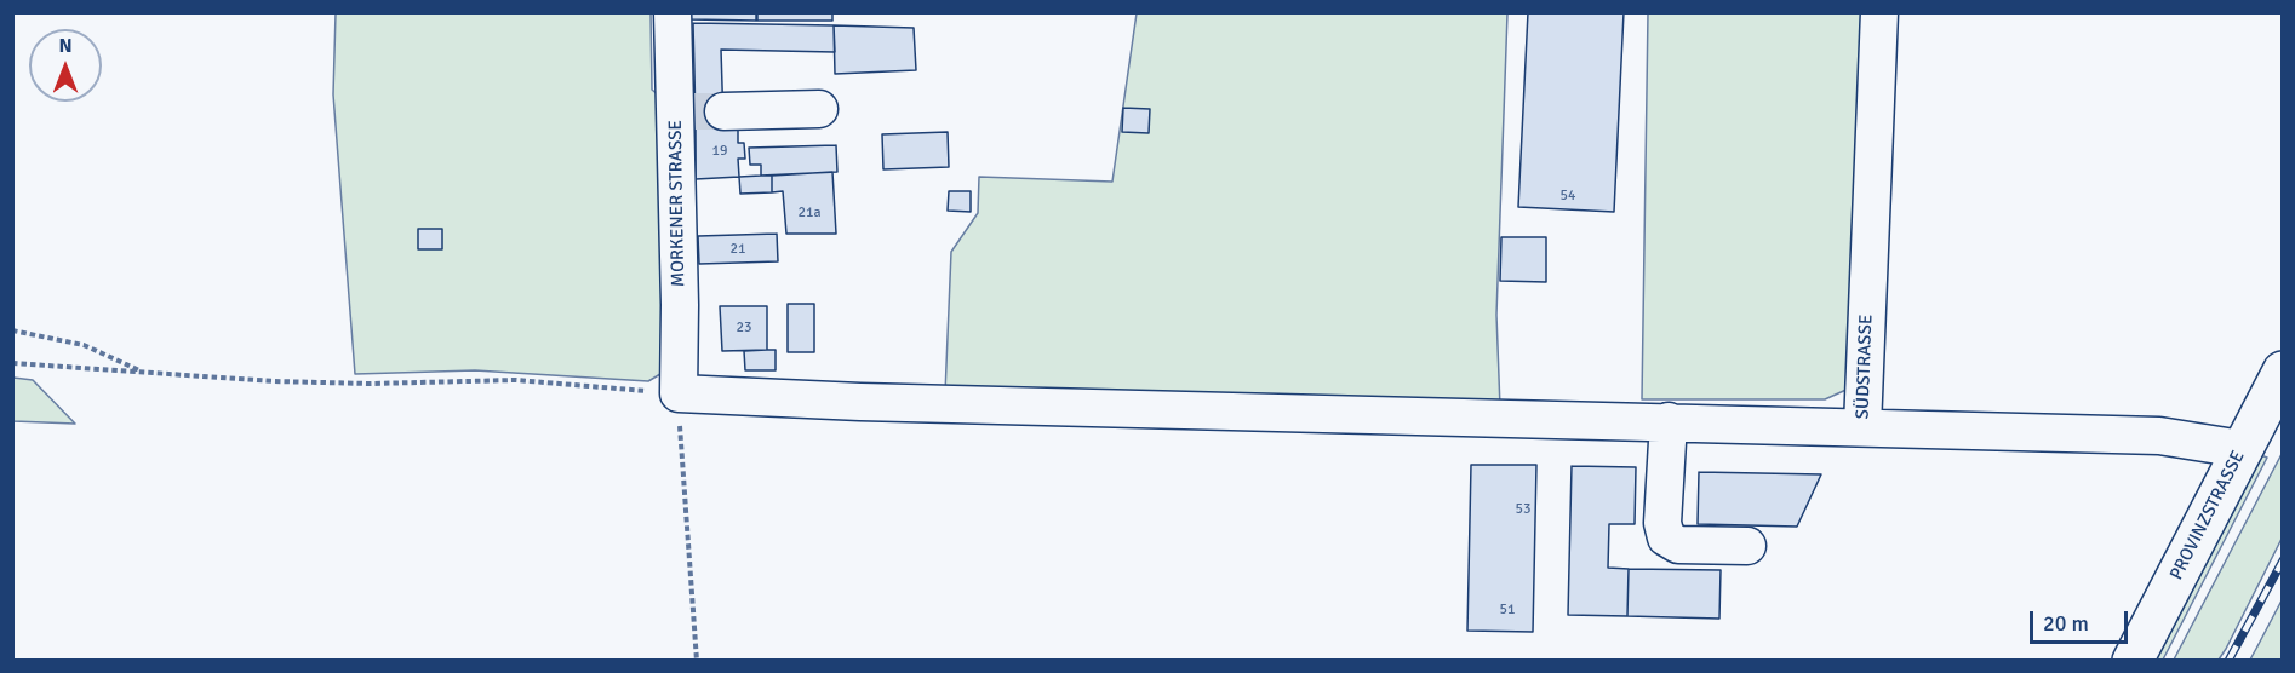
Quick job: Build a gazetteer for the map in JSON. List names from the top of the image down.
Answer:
{
  "streets": {
    "main road": ["PROVINZSTRASSE"],
    "street": ["MORKENER STRASSE", "SÜDSTRASSE"]
  },
  "crossings": [
    ["SÜDSTRASSE", "PROVINZSTRASSE"]
  ],
  "house_numbers": [
    "19",
    "54",
    "21a",
    "21",
    "23",
    "53",
    "51"
  ],
  "scale_bar": "20 m",
  "north": "top"
}
